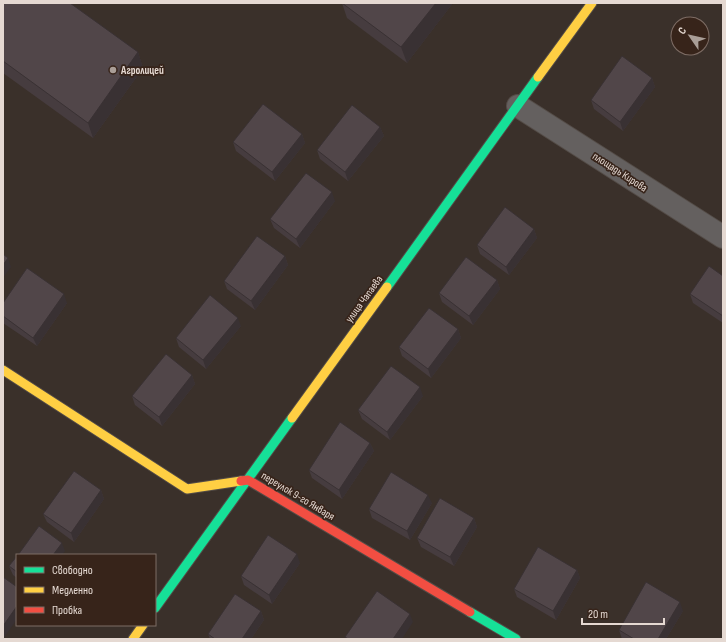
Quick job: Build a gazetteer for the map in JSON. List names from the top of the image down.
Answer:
{
  "streets": {
    "main road": ["улица Чапаева", "переулок 9-го Января"],
    "street": ["площадь Кирова"]
  },
  "crossings": [
    ["площадь Кирова", "улица Чапаева"],
    ["улица Чапаева", "переулок 9-го Января"]
  ],
  "places": ["Агролицей"],
  "legend": ["Свободно", "Медленно", "Пробка"],
  "scale_bar": "20 m",
  "north": "top left"
}
